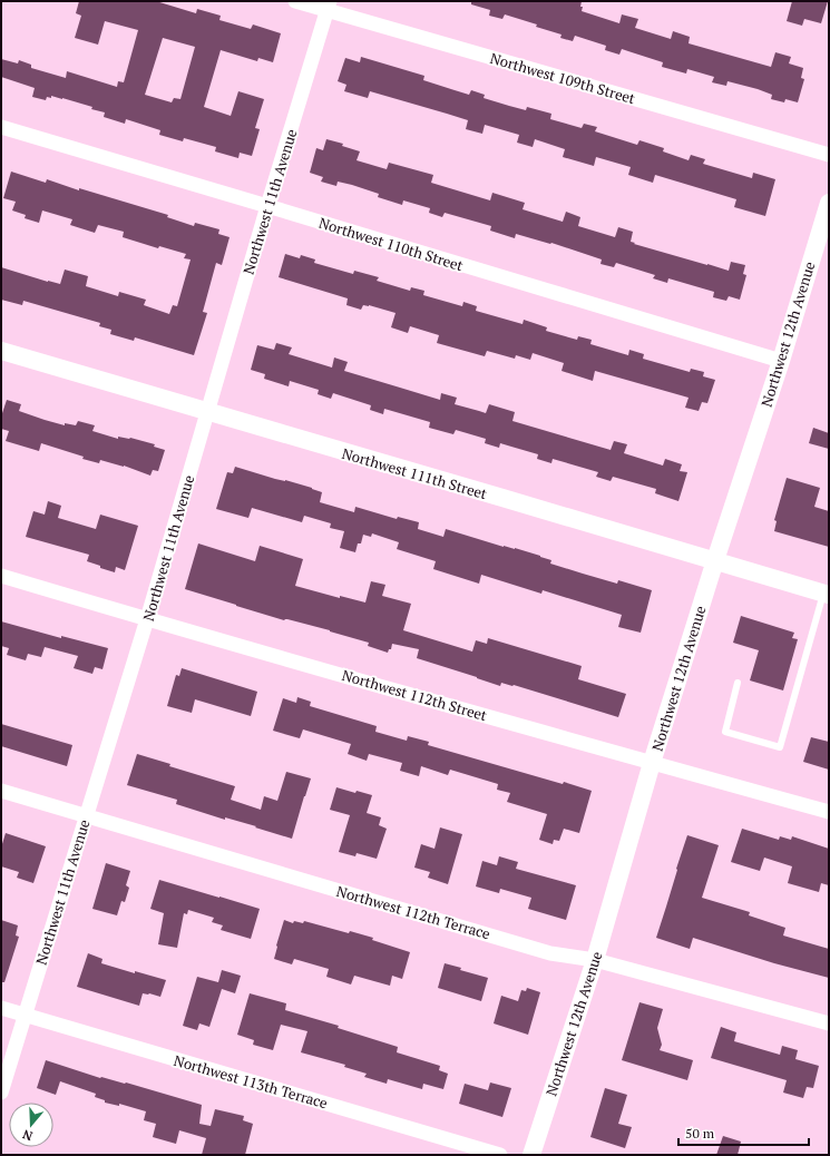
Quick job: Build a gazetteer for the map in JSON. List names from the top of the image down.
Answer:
{
  "streets": {
    "street": [
      "Northwest 109th Street",
      "Northwest 11th Avenue",
      "Northwest 110th Street",
      "Northwest 12th Avenue",
      "Northwest 111th Street",
      "Northwest 112th Street",
      "Northwest 112th Terrace",
      "Northwest 113th Terrace"
    ]
  },
  "crossings": [
    ["Northwest 109th Street", "Northwest 11th Avenue"],
    ["Northwest 11th Avenue", "Northwest 110th Street"],
    ["Northwest 11th Avenue", "Northwest 111th Street"],
    ["Northwest 11th Avenue", "Northwest 112th Street"],
    ["Northwest 11th Avenue", "Northwest 112th Terrace"],
    ["Northwest 11th Avenue", "Northwest 113th Terrace"],
    ["Northwest 110th Street", "Northwest 12th Avenue"],
    ["Northwest 12th Avenue", "Northwest 111th Street"],
    ["Northwest 12th Avenue", "Northwest 112th Street"],
    ["Northwest 12th Avenue", "Northwest 112th Terrace"]
  ],
  "scale_bar": "50 m",
  "north": "bottom"
}
